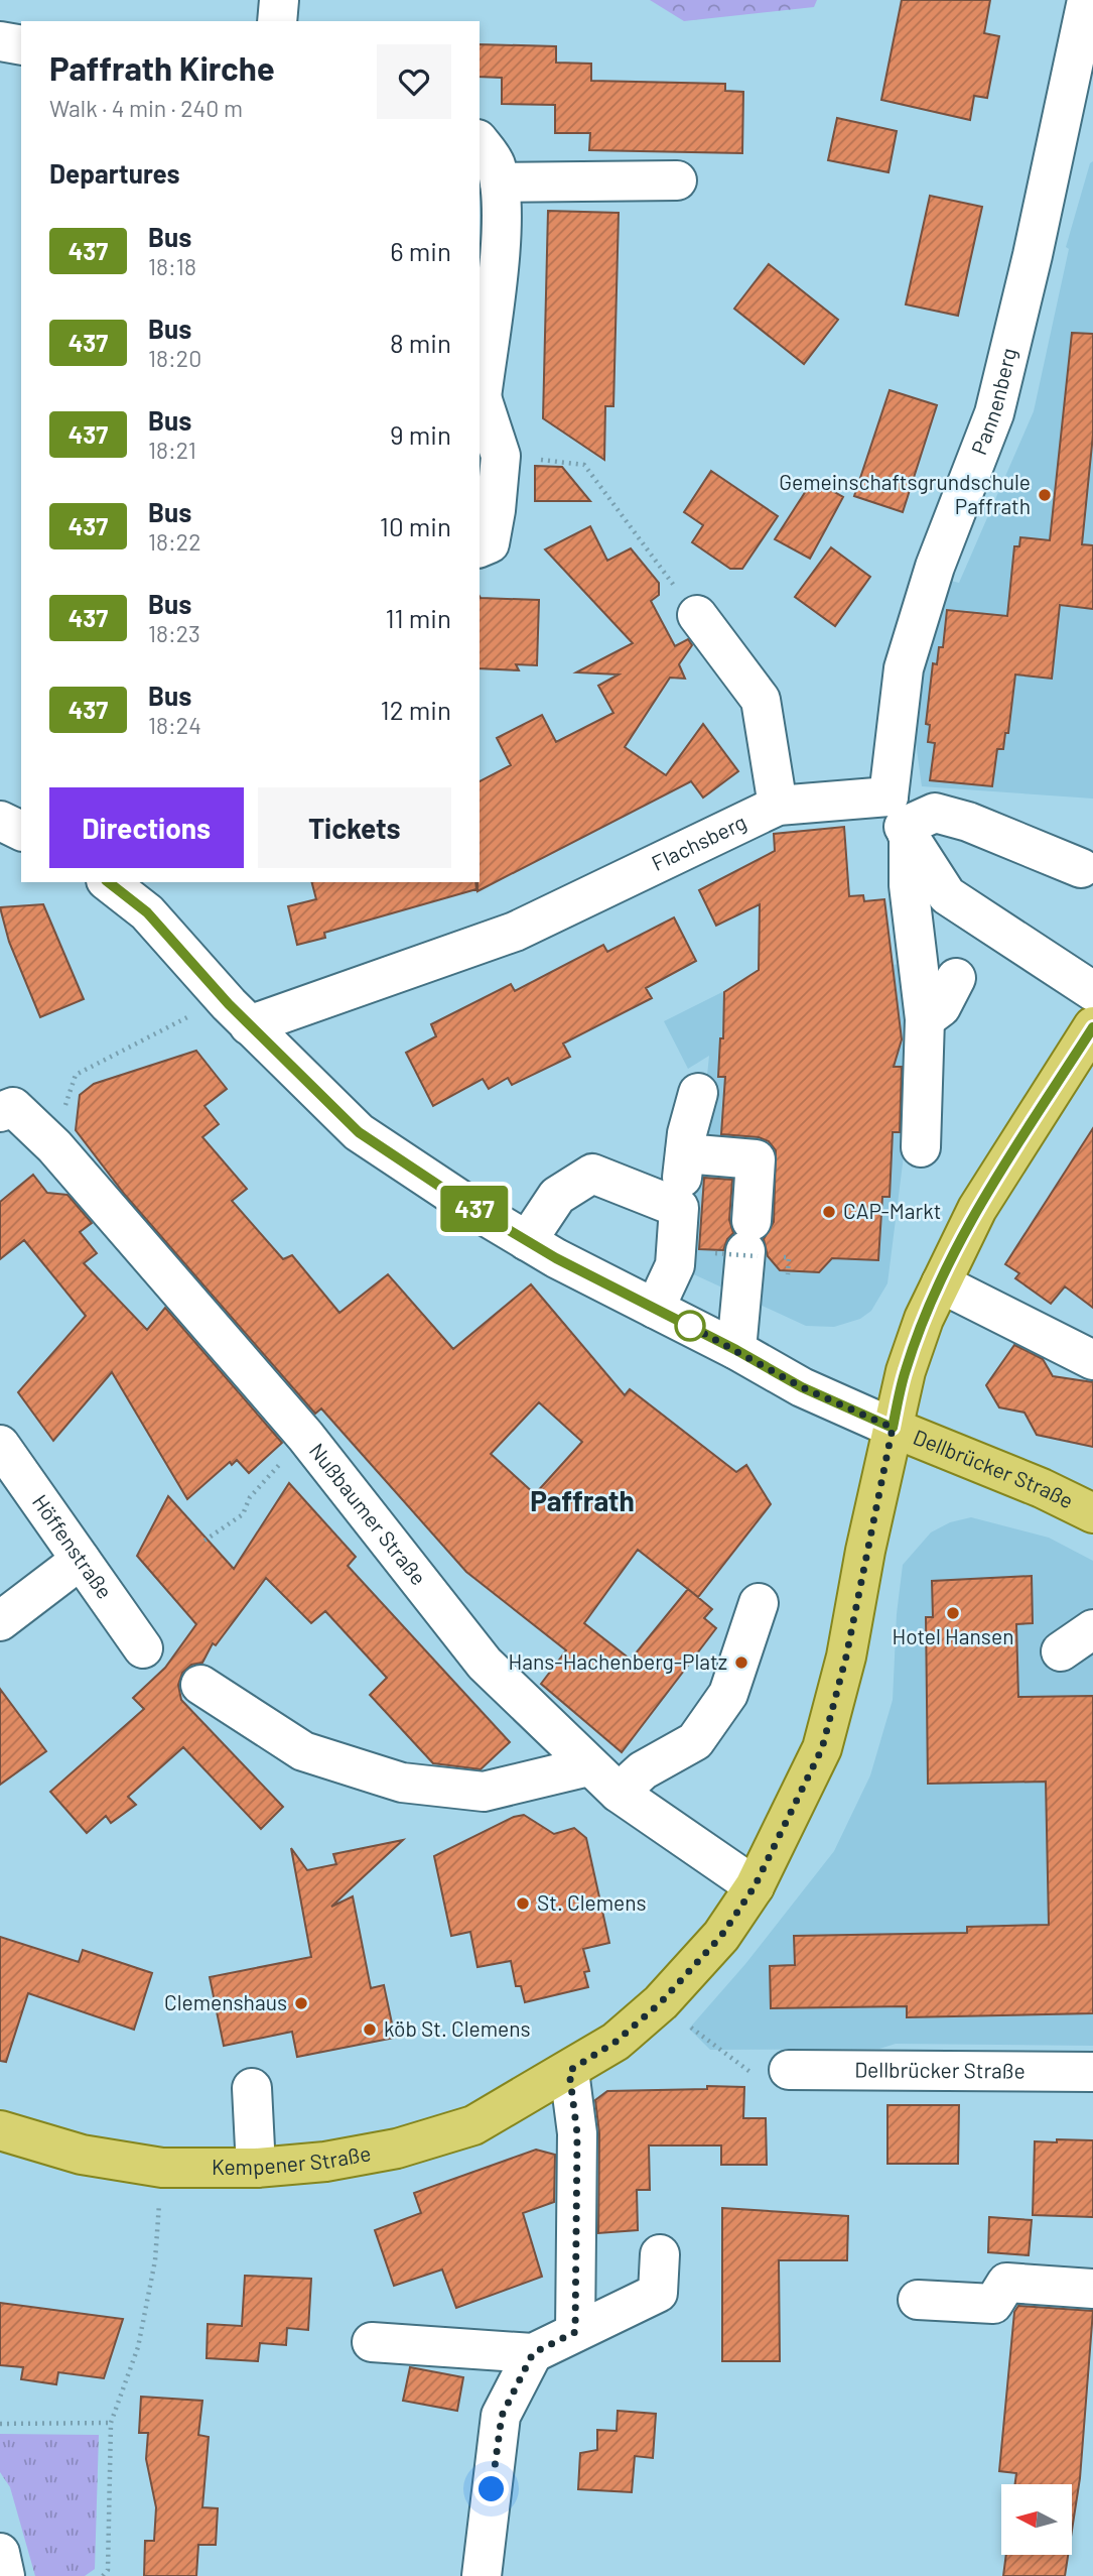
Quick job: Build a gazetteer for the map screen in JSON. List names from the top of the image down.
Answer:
{
  "streets": {
    "main road": ["Dellbrücker Straße", "Kempener Straße"],
    "street": [
      "Pannenberg",
      "Flachsberg",
      "Nußbaumer Straße",
      "Höffenstraße"
    ]
  },
  "crossings": [
    ["Pannenberg", "Flachsberg"],
    ["Dellbrücker Straße", "Kempener Straße"],
    ["Nußbaumer Straße", "Kempener Straße"]
  ],
  "districts": ["Paffrath"],
  "places": [
    "Gemeinschaftsgrundschule Paffrath",
    "CAP-Markt",
    "Hotel Hansen",
    "Hans-Hachenberg-Platz",
    "St. Clemens",
    "Clemenshaus",
    "köb St. Clemens"
  ],
  "lines": ["bus line 437"],
  "north": "left",
  "page": {
    "on_map": "437",
    "heading": [
      ["Paffrath Kirche", "Walk · 4 min · 240 m"],
      "Departures"
    ],
    "list": [
      {
        "mark": "437",
        "name": "Bus",
        "note": "18:18",
        "value": "6 min"
      },
      {
        "mark": "437",
        "name": "Bus",
        "note": "18:20",
        "value": "8 min"
      },
      {
        "mark": "437",
        "name": "Bus",
        "note": "18:21",
        "value": "9 min"
      },
      {
        "mark": "437",
        "name": "Bus",
        "note": "18:22",
        "value": "10 min"
      },
      {
        "mark": "437",
        "name": "Bus",
        "note": "18:23",
        "value": "11 min"
      },
      {
        "mark": "437",
        "name": "Bus",
        "note": "18:24",
        "value": "12 min"
      }
    ],
    "buttons": ["Directions", "Tickets"]
  }
}
